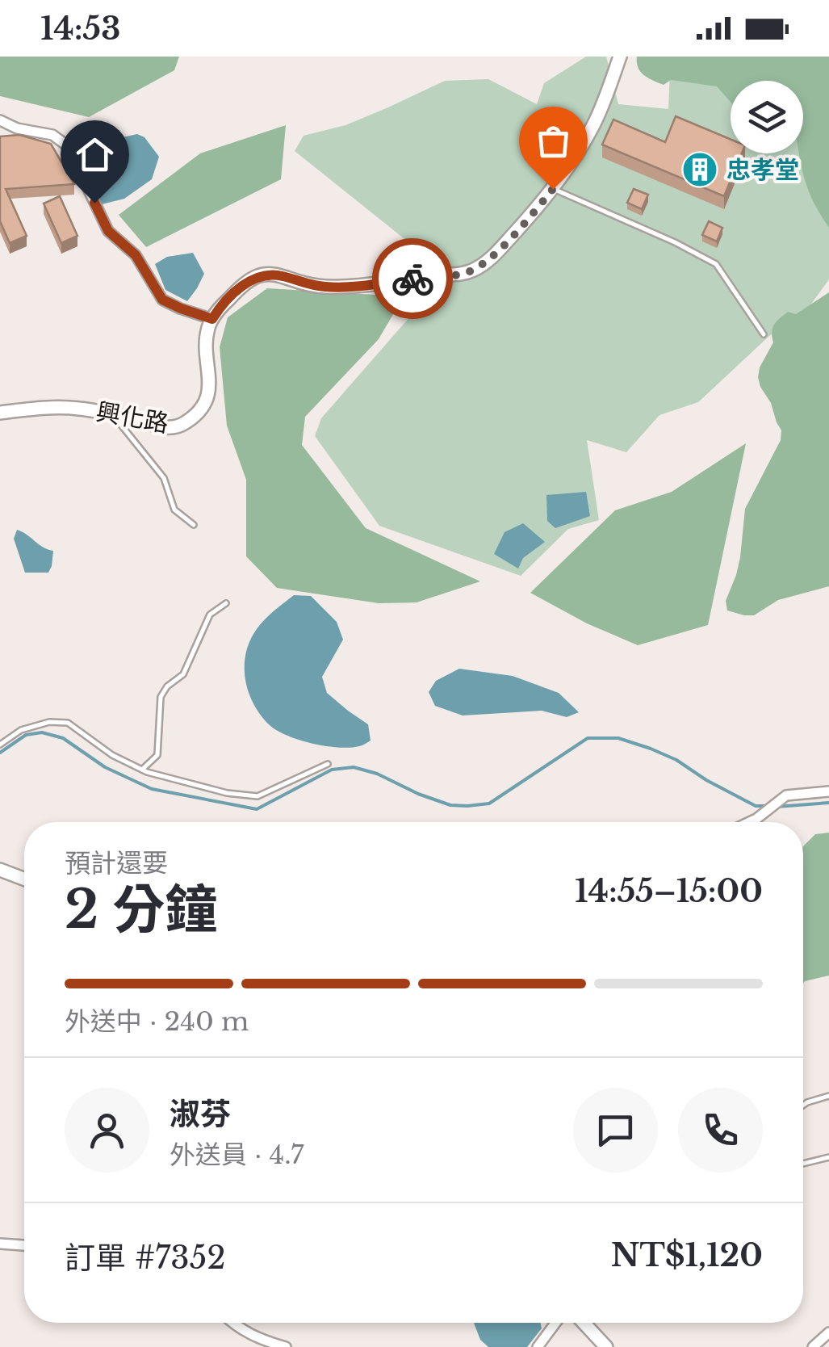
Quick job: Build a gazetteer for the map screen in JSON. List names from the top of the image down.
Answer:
{
  "streets": {
    "street": ["興化路"]
  },
  "places": {
    "building": ["忠孝堂"]
  },
  "page": {
    "status": "14:53",
    "heading": ["2 分鐘", "預計還要", "14:55–15:00"],
    "panel": [
      "淑芬",
      "外送員 · 4.7",
      "訂單 #7352",
      "NT$1,120"
    ],
    "bar": "外送中 · 240 m"
  }
}
